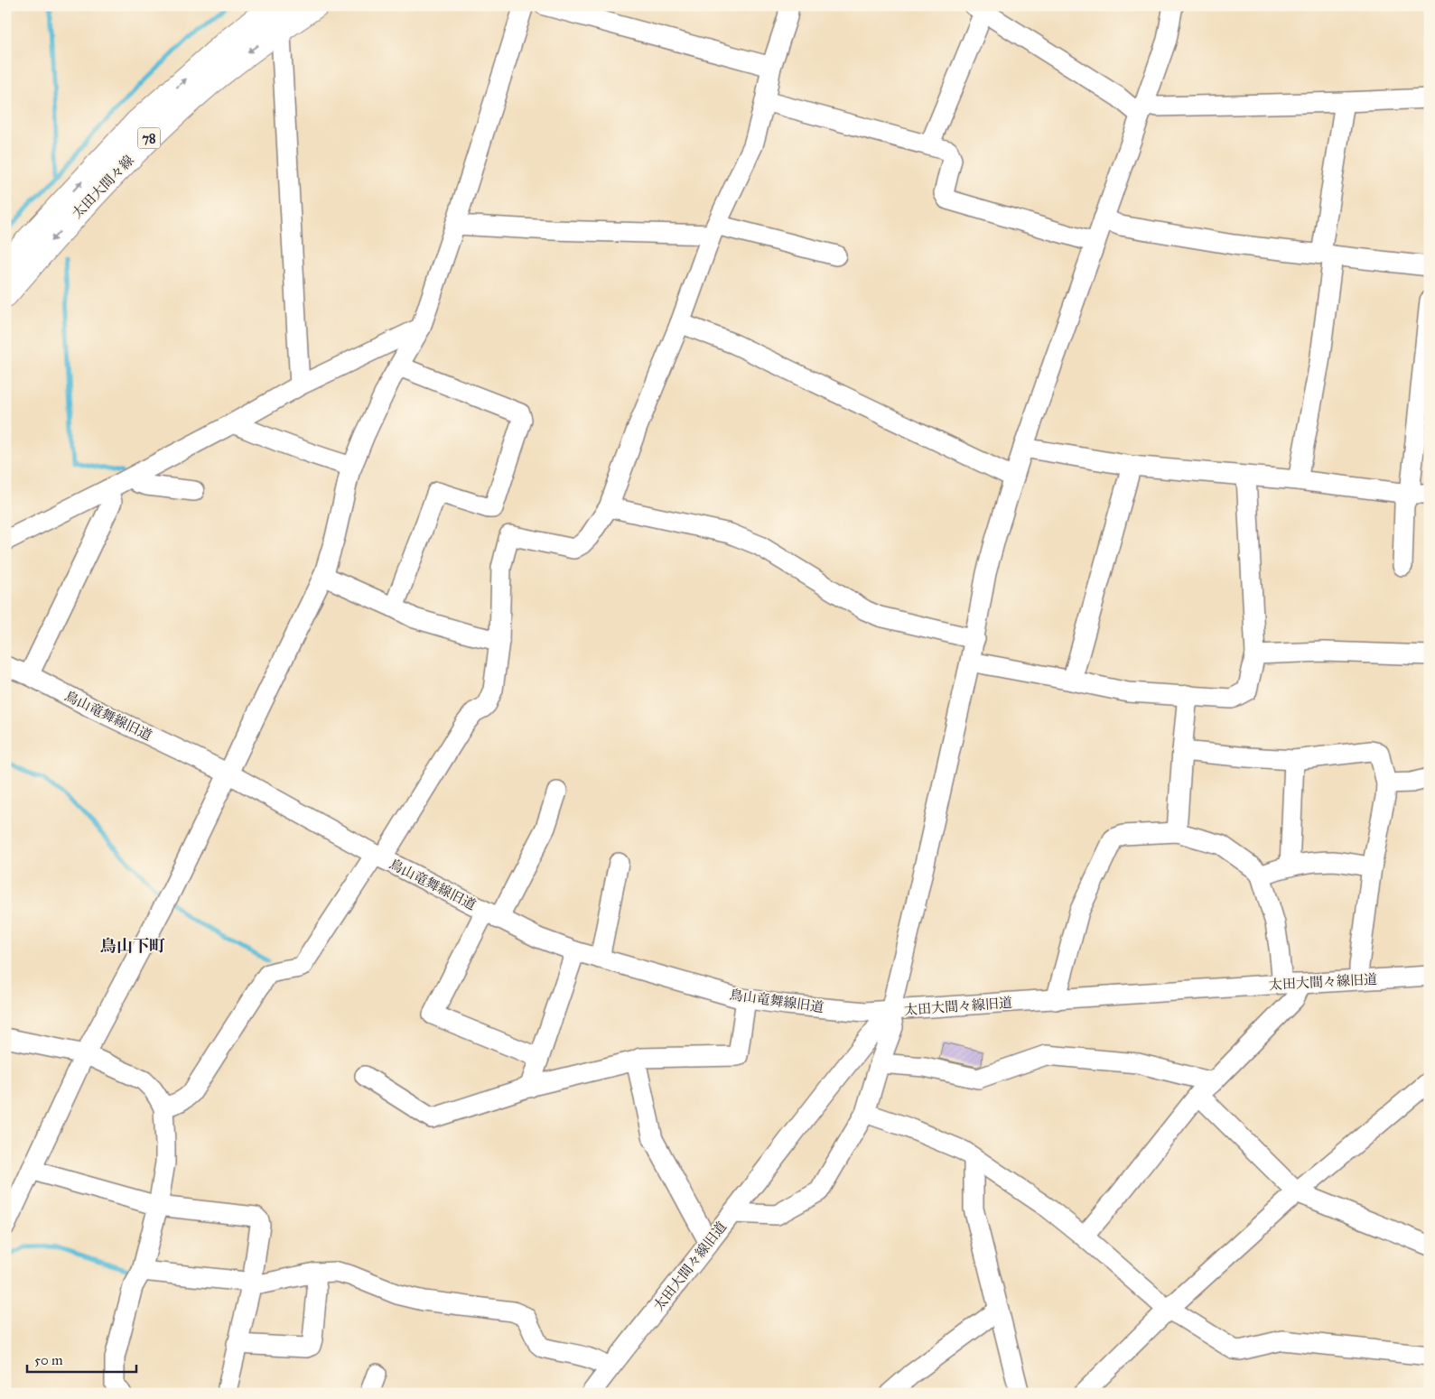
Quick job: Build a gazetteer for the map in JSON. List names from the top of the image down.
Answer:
{
  "streets": {
    "main road": ["78", "太田大間々線"],
    "street": ["鳥山竜舞線旧道", "太田大間々線旧道"]
  },
  "crossings": [
    ["鳥山竜舞線旧道", "太田大間々線旧道"]
  ],
  "districts": ["鳥山下町"],
  "scale_bar": "50 m"
}
